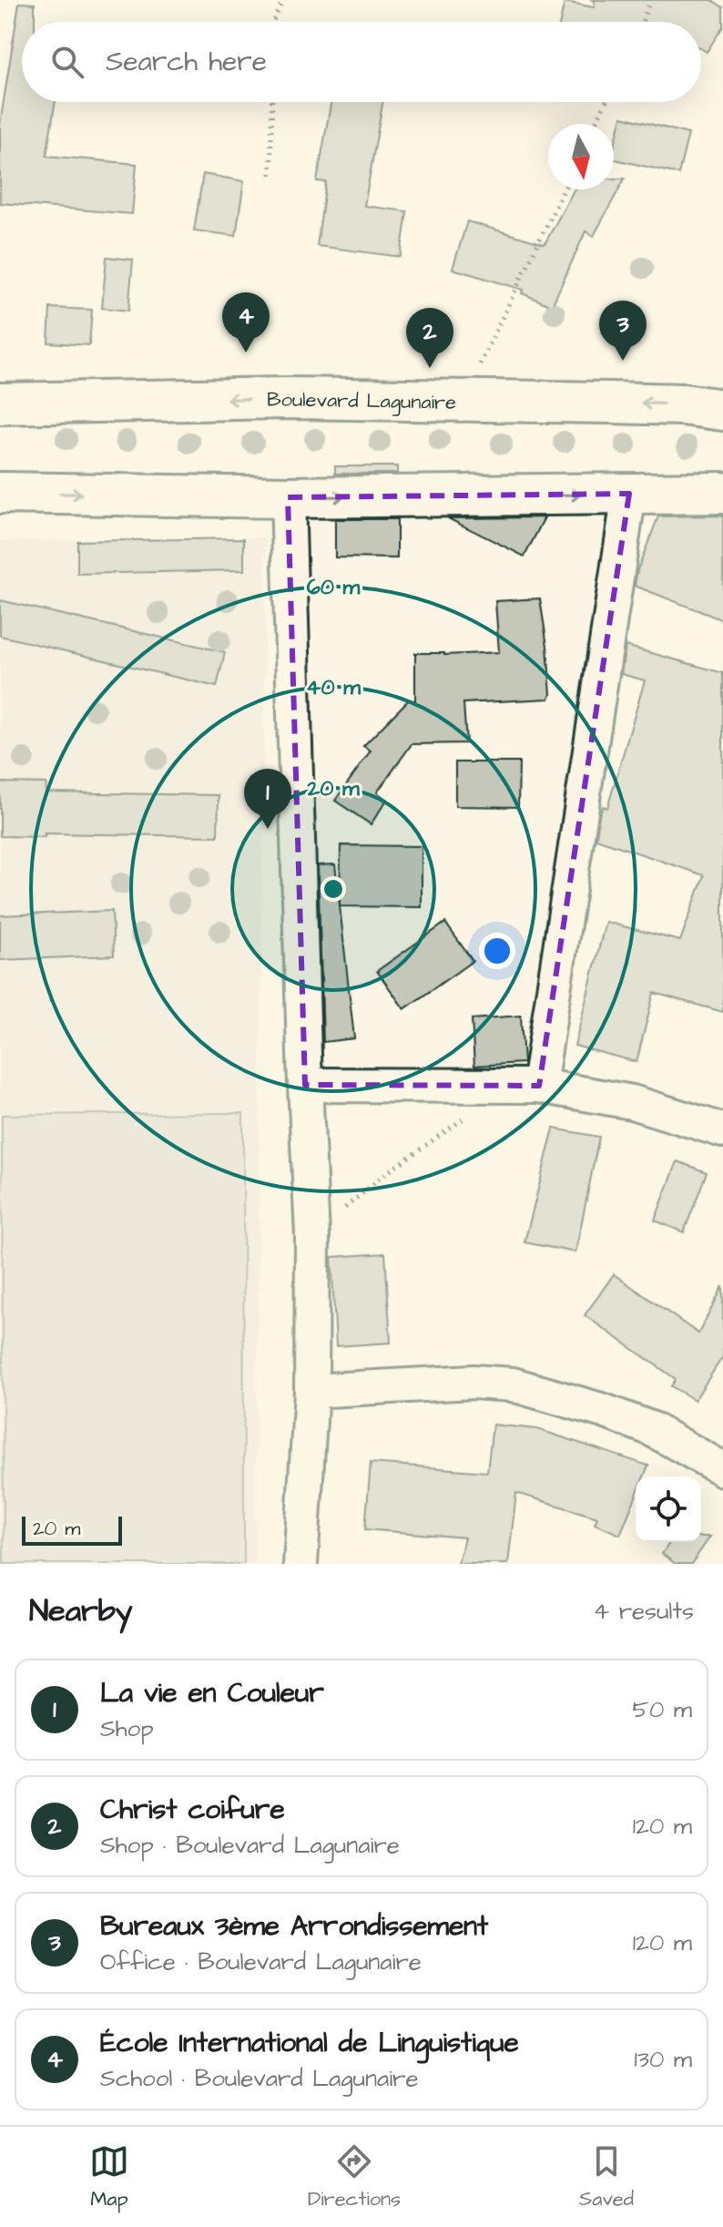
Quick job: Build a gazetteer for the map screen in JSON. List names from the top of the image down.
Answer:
{
  "streets": {
    "main road": ["Boulevard Lagunaire"]
  },
  "scale_bar": "20 m",
  "north": "bottom",
  "page": {
    "search": "Search here",
    "pins": [
      "4",
      "3",
      "2",
      "1"
    ],
    "scale": "20 m",
    "heading": ["Nearby", "4 results"],
    "list": [
      {
        "mark": "1",
        "name": "La vie en Couleur",
        "note": "Shop",
        "value": "50 m"
      },
      {
        "mark": "2",
        "name": "Christ coifure",
        "note": "Shop · Boulevard Lagunaire",
        "value": "120 m"
      },
      {
        "mark": "3",
        "name": "Bureaux 3ème Arrondissement",
        "note": "Office · Boulevard Lagunaire",
        "value": "120 m"
      },
      {
        "mark": "4",
        "name": "École International de Linguistique",
        "note": "School · Boulevard Lagunaire",
        "value": "130 m"
      }
    ],
    "nav": ["Map", "Directions", "Saved"]
  },
  "rings": ["60 m", "40 m", "20 m"]
}
